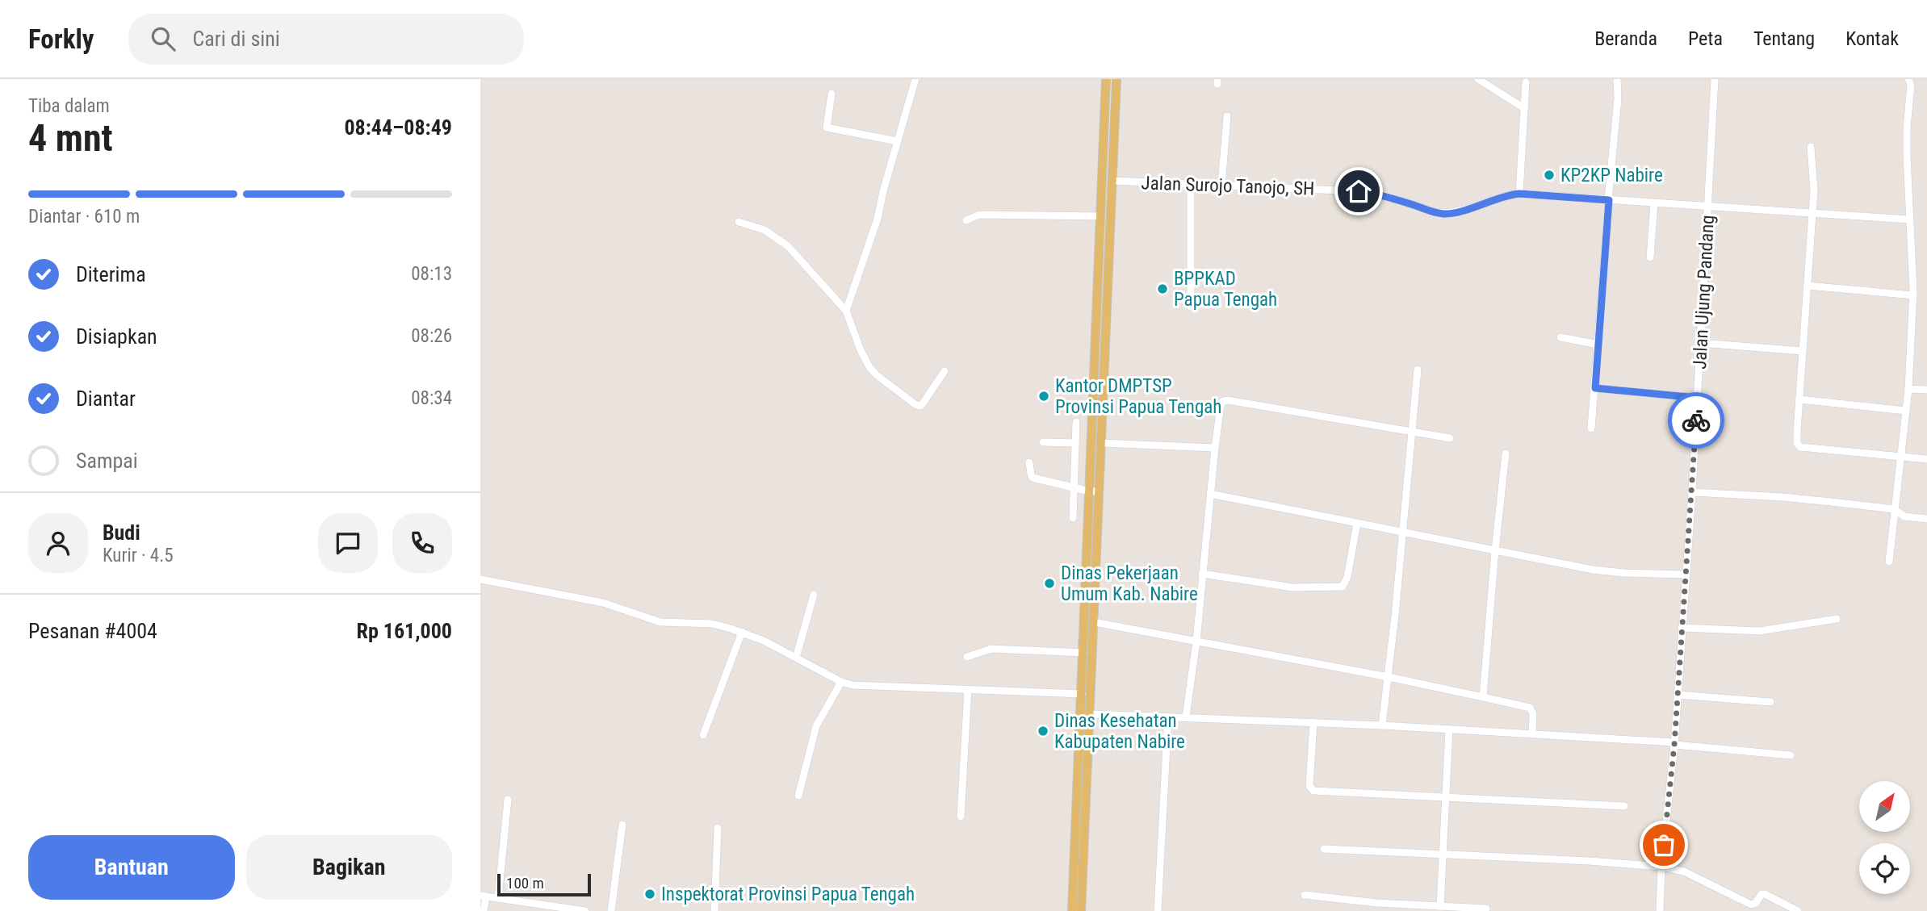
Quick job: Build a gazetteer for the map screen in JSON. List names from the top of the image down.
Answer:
{
  "streets": {
    "street": ["Jalan Surojo Tanojo, SH", "Jalan Ujung Pandang"]
  },
  "crossings": [
    ["Jalan Surojo Tanojo, SH", "Jalan Ujung Pandang"]
  ],
  "places": [
    "KP2KP Nabire",
    "BPPKAD Papua Tengah",
    "Kantor DMPTSP Provinsi Papua Tengah",
    "Dinas Pekerjaan Umum Kab. Nabire",
    "Dinas Kesehatan Kabupaten Nabire",
    "Inspektorat Provinsi Papua Tengah"
  ],
  "scale_bar": "100 m",
  "north": "top right",
  "page": {
    "header": "Forkly",
    "search": "Cari di sini",
    "nav": [
      "Beranda",
      "Peta",
      "Tentang",
      "Kontak"
    ],
    "heading": ["4 mnt", "Tiba dalam", "08:44–08:49"],
    "panel": [
      "Budi",
      "Kurir · 4.5",
      "Pesanan #4004",
      "Rp 161,000"
    ],
    "bar": "Diantar · 610 m",
    "list": [
      ["Diterima", "08:13"],
      ["Disiapkan", "08:26"],
      ["Diantar", "08:34"],
      "Sampai"
    ],
    "buttons": ["Bantuan", "Bagikan"],
    "scale": "100 m"
  }
}
